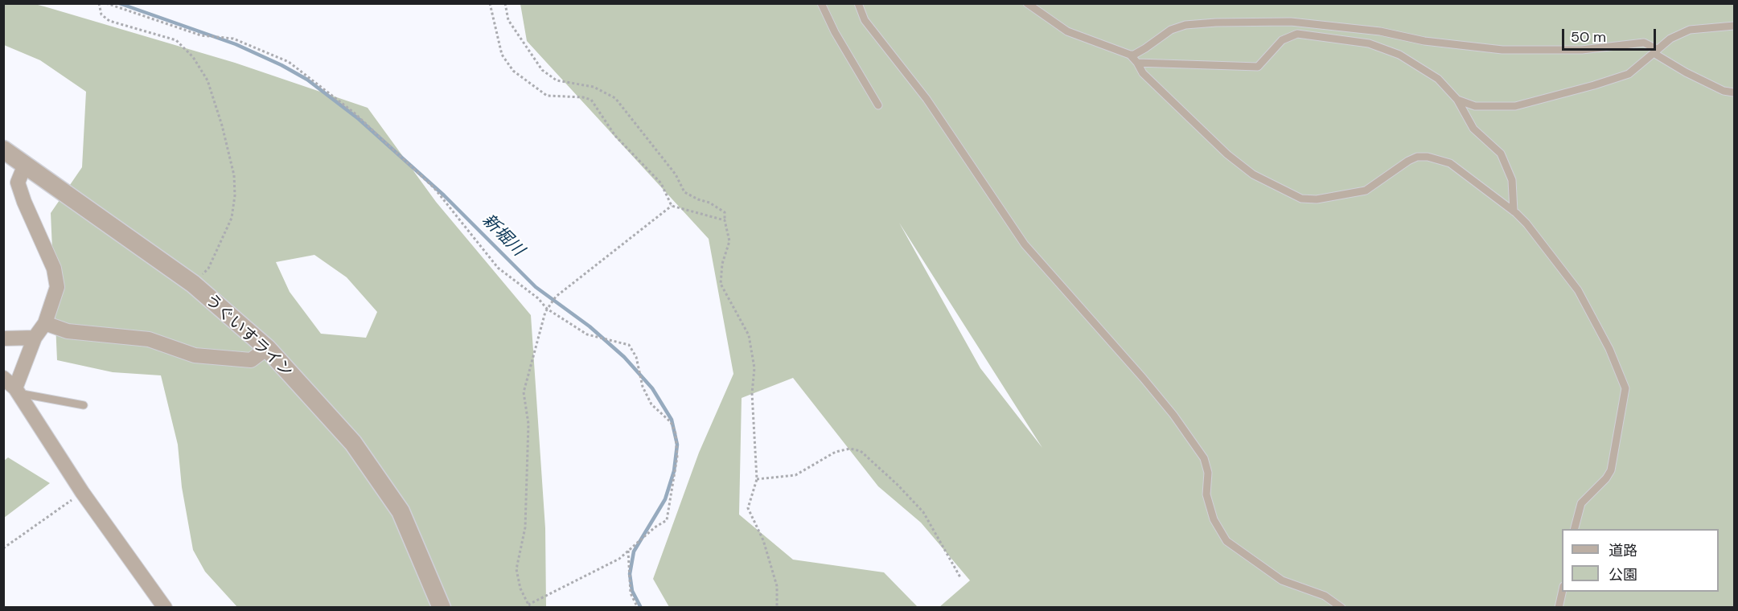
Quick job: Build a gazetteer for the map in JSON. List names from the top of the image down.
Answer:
{
  "streets": {
    "street": ["うぐいすライン"]
  },
  "water": ["新堀川"],
  "legend": ["道路", "公園"],
  "scale_bar": "50 m"
}
